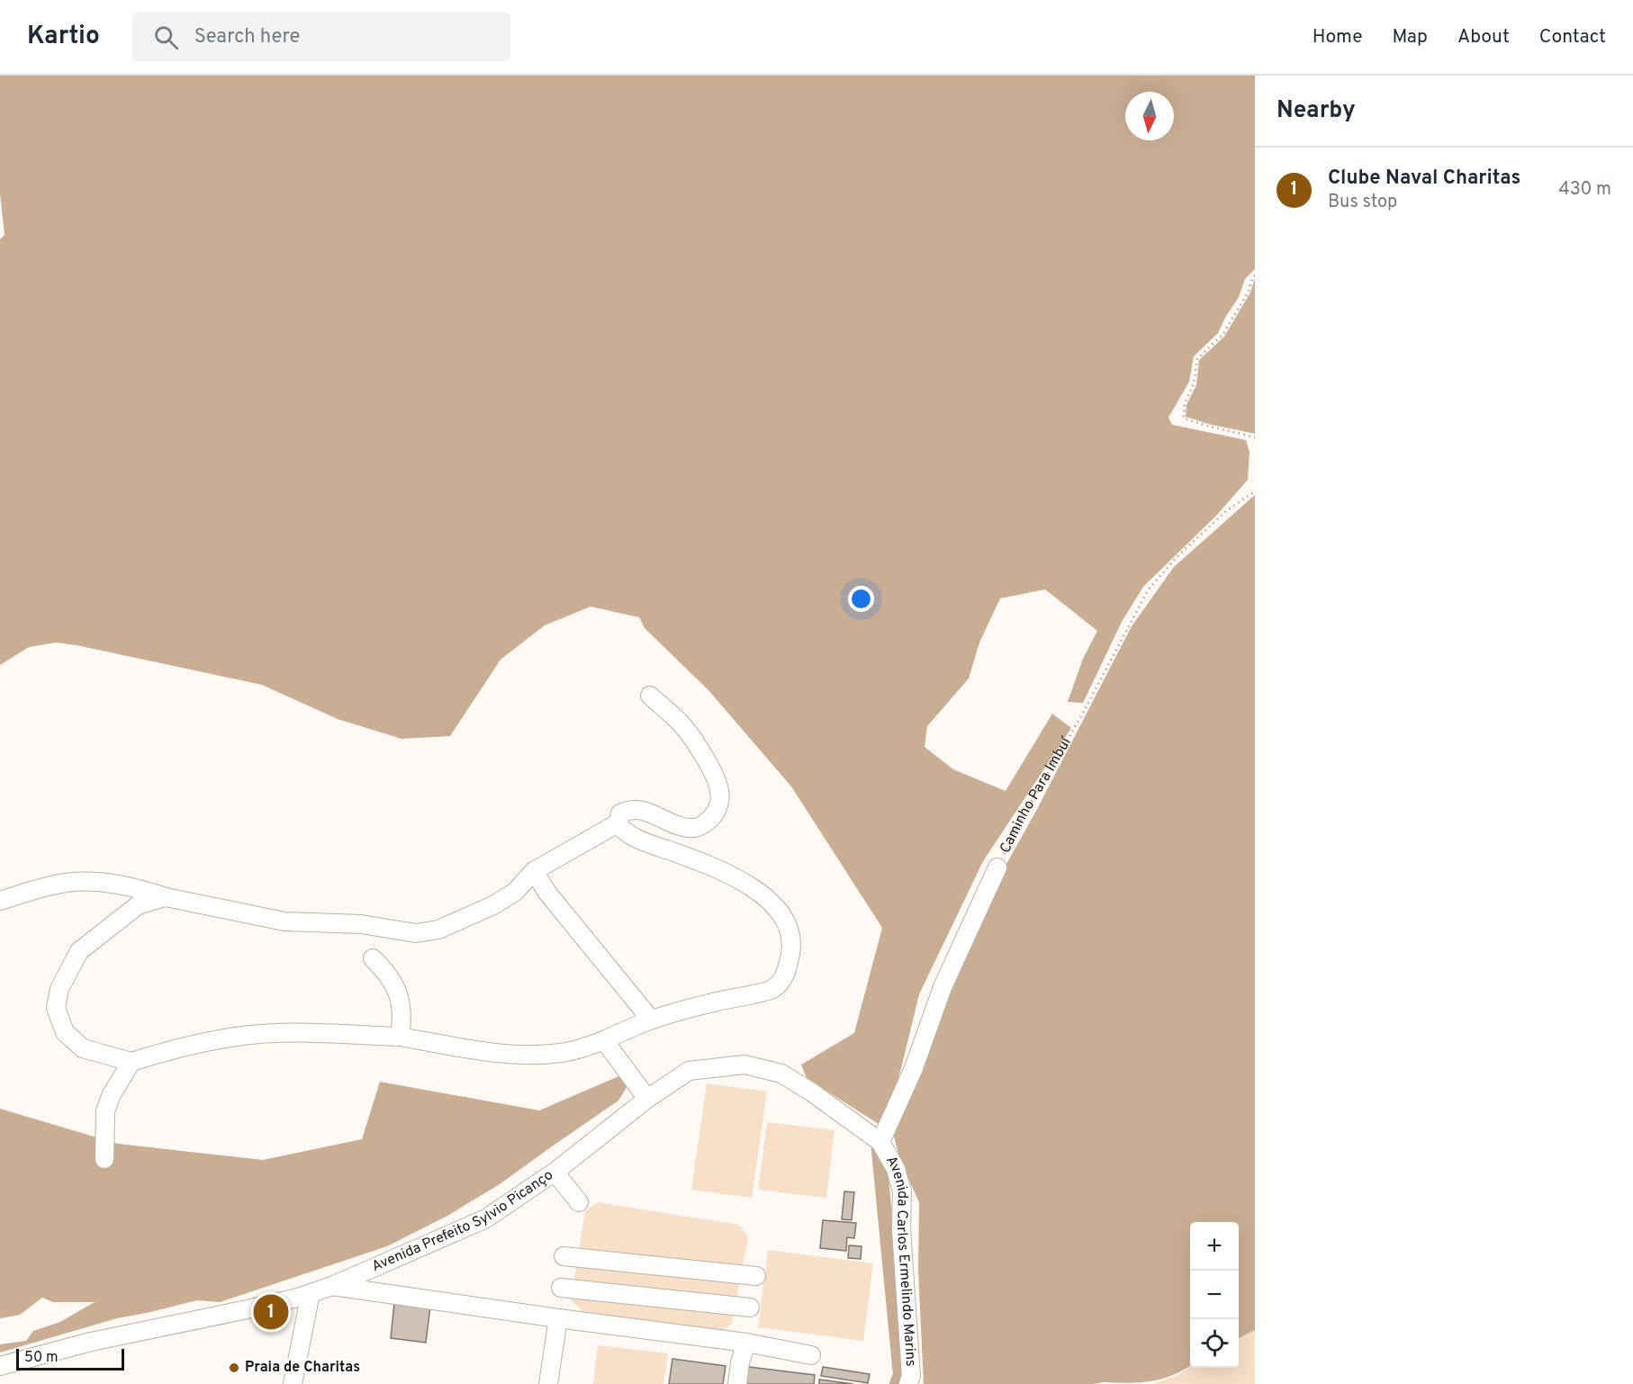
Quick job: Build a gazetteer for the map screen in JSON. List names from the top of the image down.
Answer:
{
  "streets": {
    "street": ["Caminho Para Imbuí", "Avenida Prefeito Sylvio Picanço", "Avenida Carlos Ermelindo Marins"]
  },
  "crossings": [
    ["Caminho Para Imbuí", "Avenida Prefeito Sylvio Picanço"],
    ["Caminho Para Imbuí", "Avenida Carlos Ermelindo Marins"],
    ["Avenida Prefeito Sylvio Picanço", "Avenida Carlos Ermelindo Marins"]
  ],
  "places": ["Praia de Charitas"],
  "scale_bar": "50 m",
  "north": "bottom",
  "page": {
    "header": "Kartio",
    "search": "Search here",
    "nav": [
      "Home",
      "Map",
      "About",
      "Contact"
    ],
    "heading": "Nearby",
    "list": [
      {
        "mark": "1",
        "name": "Clube Naval Charitas",
        "note": "Bus stop",
        "value": "430 m"
      }
    ],
    "map_buttons": ["+", "−"],
    "pins": "1",
    "scale": "50 m"
  }
}
